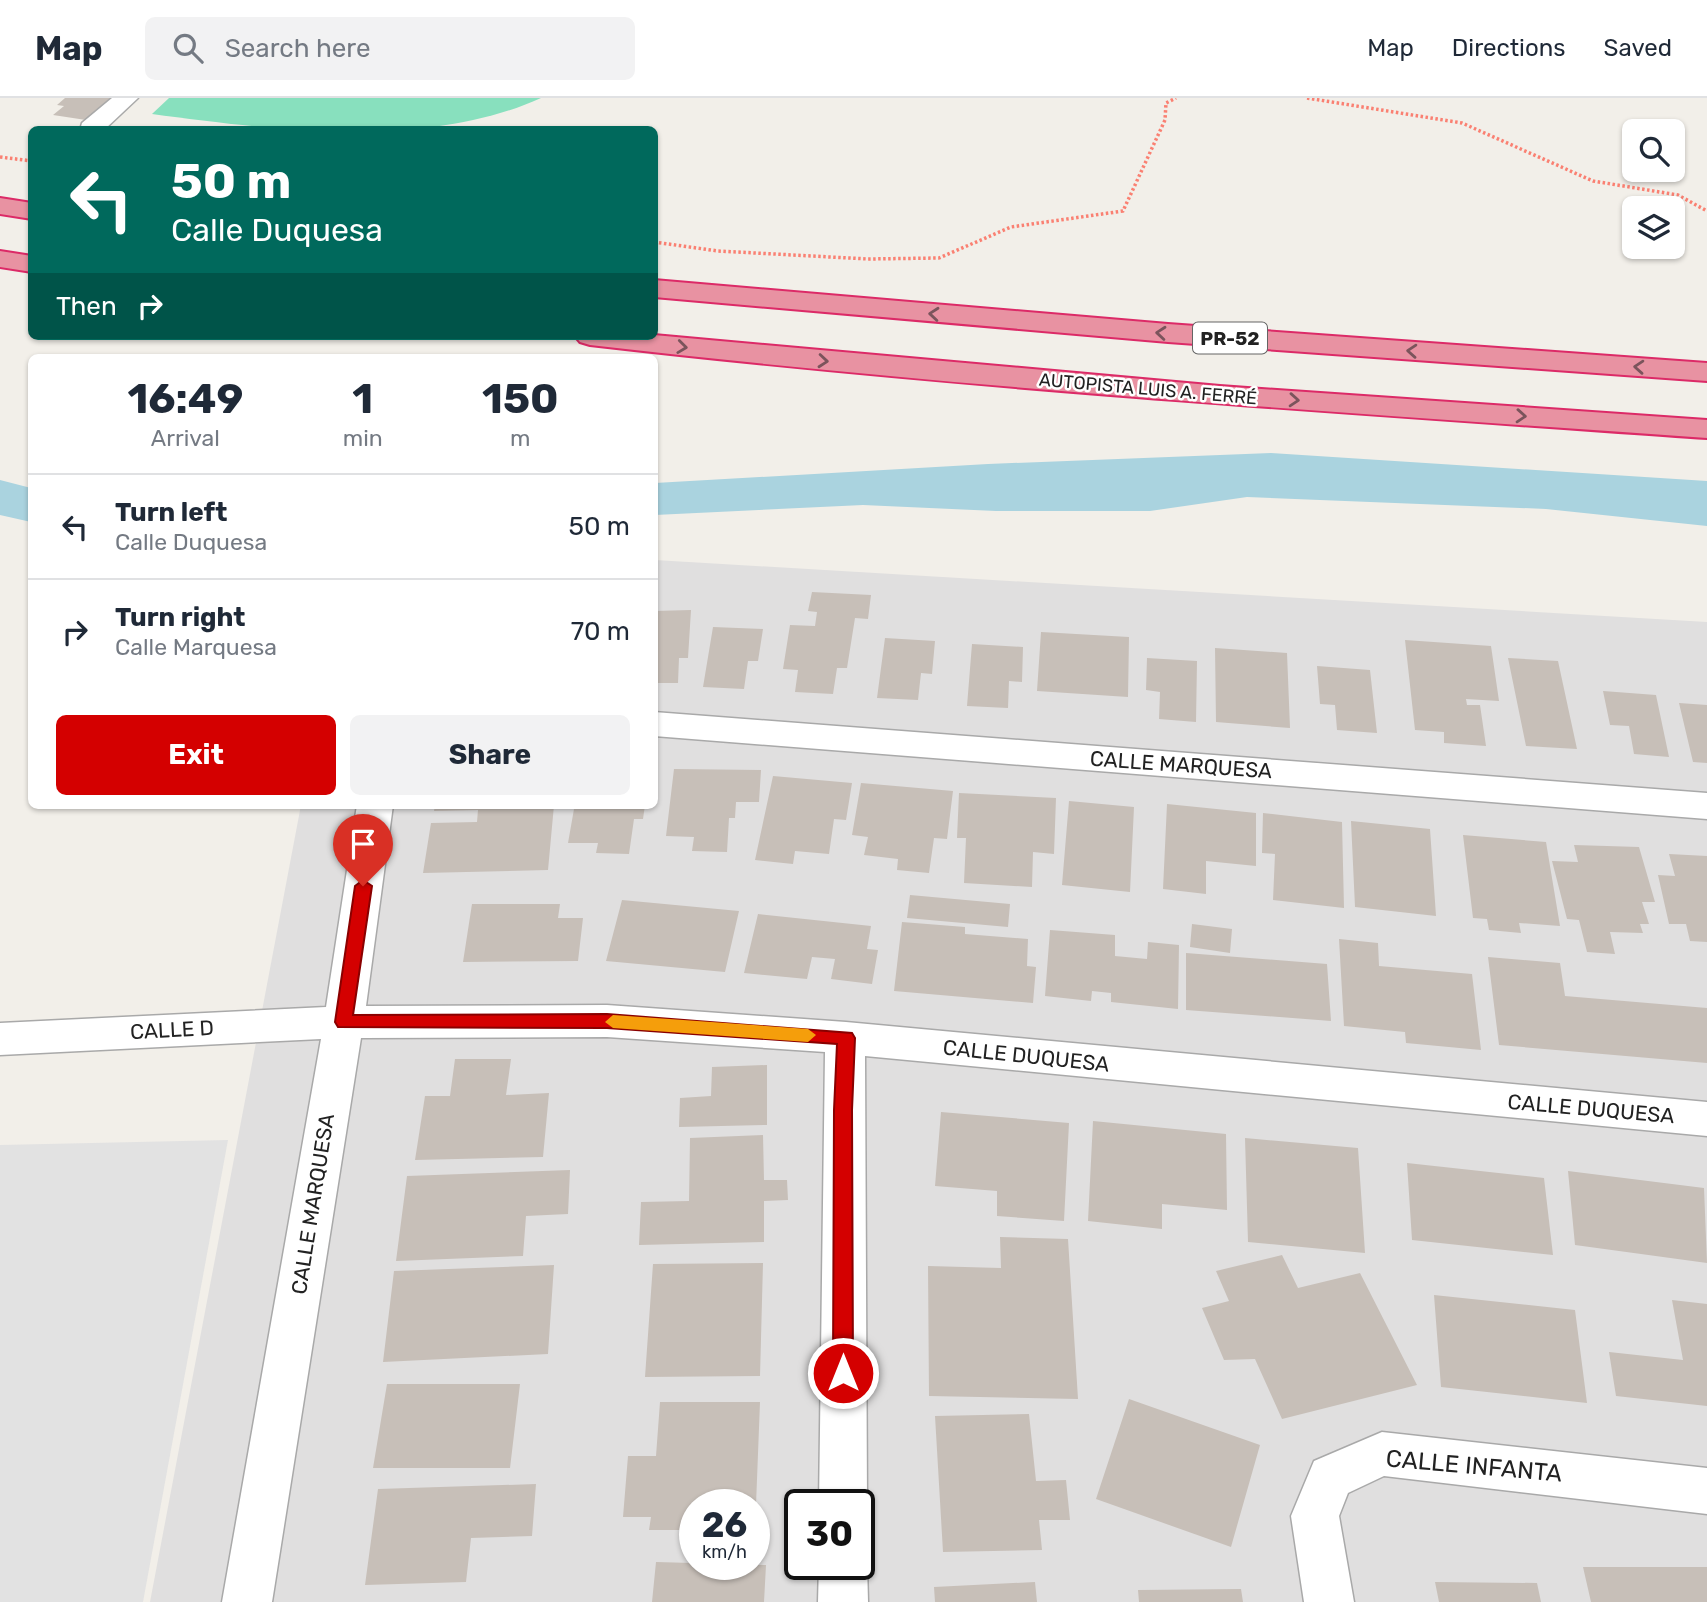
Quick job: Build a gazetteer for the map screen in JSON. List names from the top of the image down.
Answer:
{
  "streets": {
    "highway": ["PR-52", "AUTOPISTA LUIS A. FERRÉ"],
    "street": [
      "CALLE MARQUESA",
      "CALLE D",
      "CALLE DUQUESA",
      "CALLE INFANTA"
    ]
  },
  "crossings": [
    ["CALLE MARQUESA", "CALLE D"],
    ["CALLE MARQUESA", "CALLE DUQUESA"],
    ["CALLE D", "CALLE DUQUESA"]
  ],
  "page": {
    "header": "Map",
    "search": "Search here",
    "nav": ["Map", "Directions", "Saved"],
    "turn": ["50 m", "Calle Duquesa"],
    "then": "Then",
    "eta": [
      "16:49",
      "Arrival",
      "1",
      "min",
      "150",
      "m"
    ],
    "list": [
      {
        "name": "Turn left",
        "note": "Calle Duquesa",
        "value": "50 m"
      },
      {
        "name": "Turn right",
        "note": "Calle Marquesa",
        "value": "70 m"
      }
    ],
    "buttons": ["Exit", "Share"],
    "speed": "26 km/h",
    "limit": "30"
  }
}
